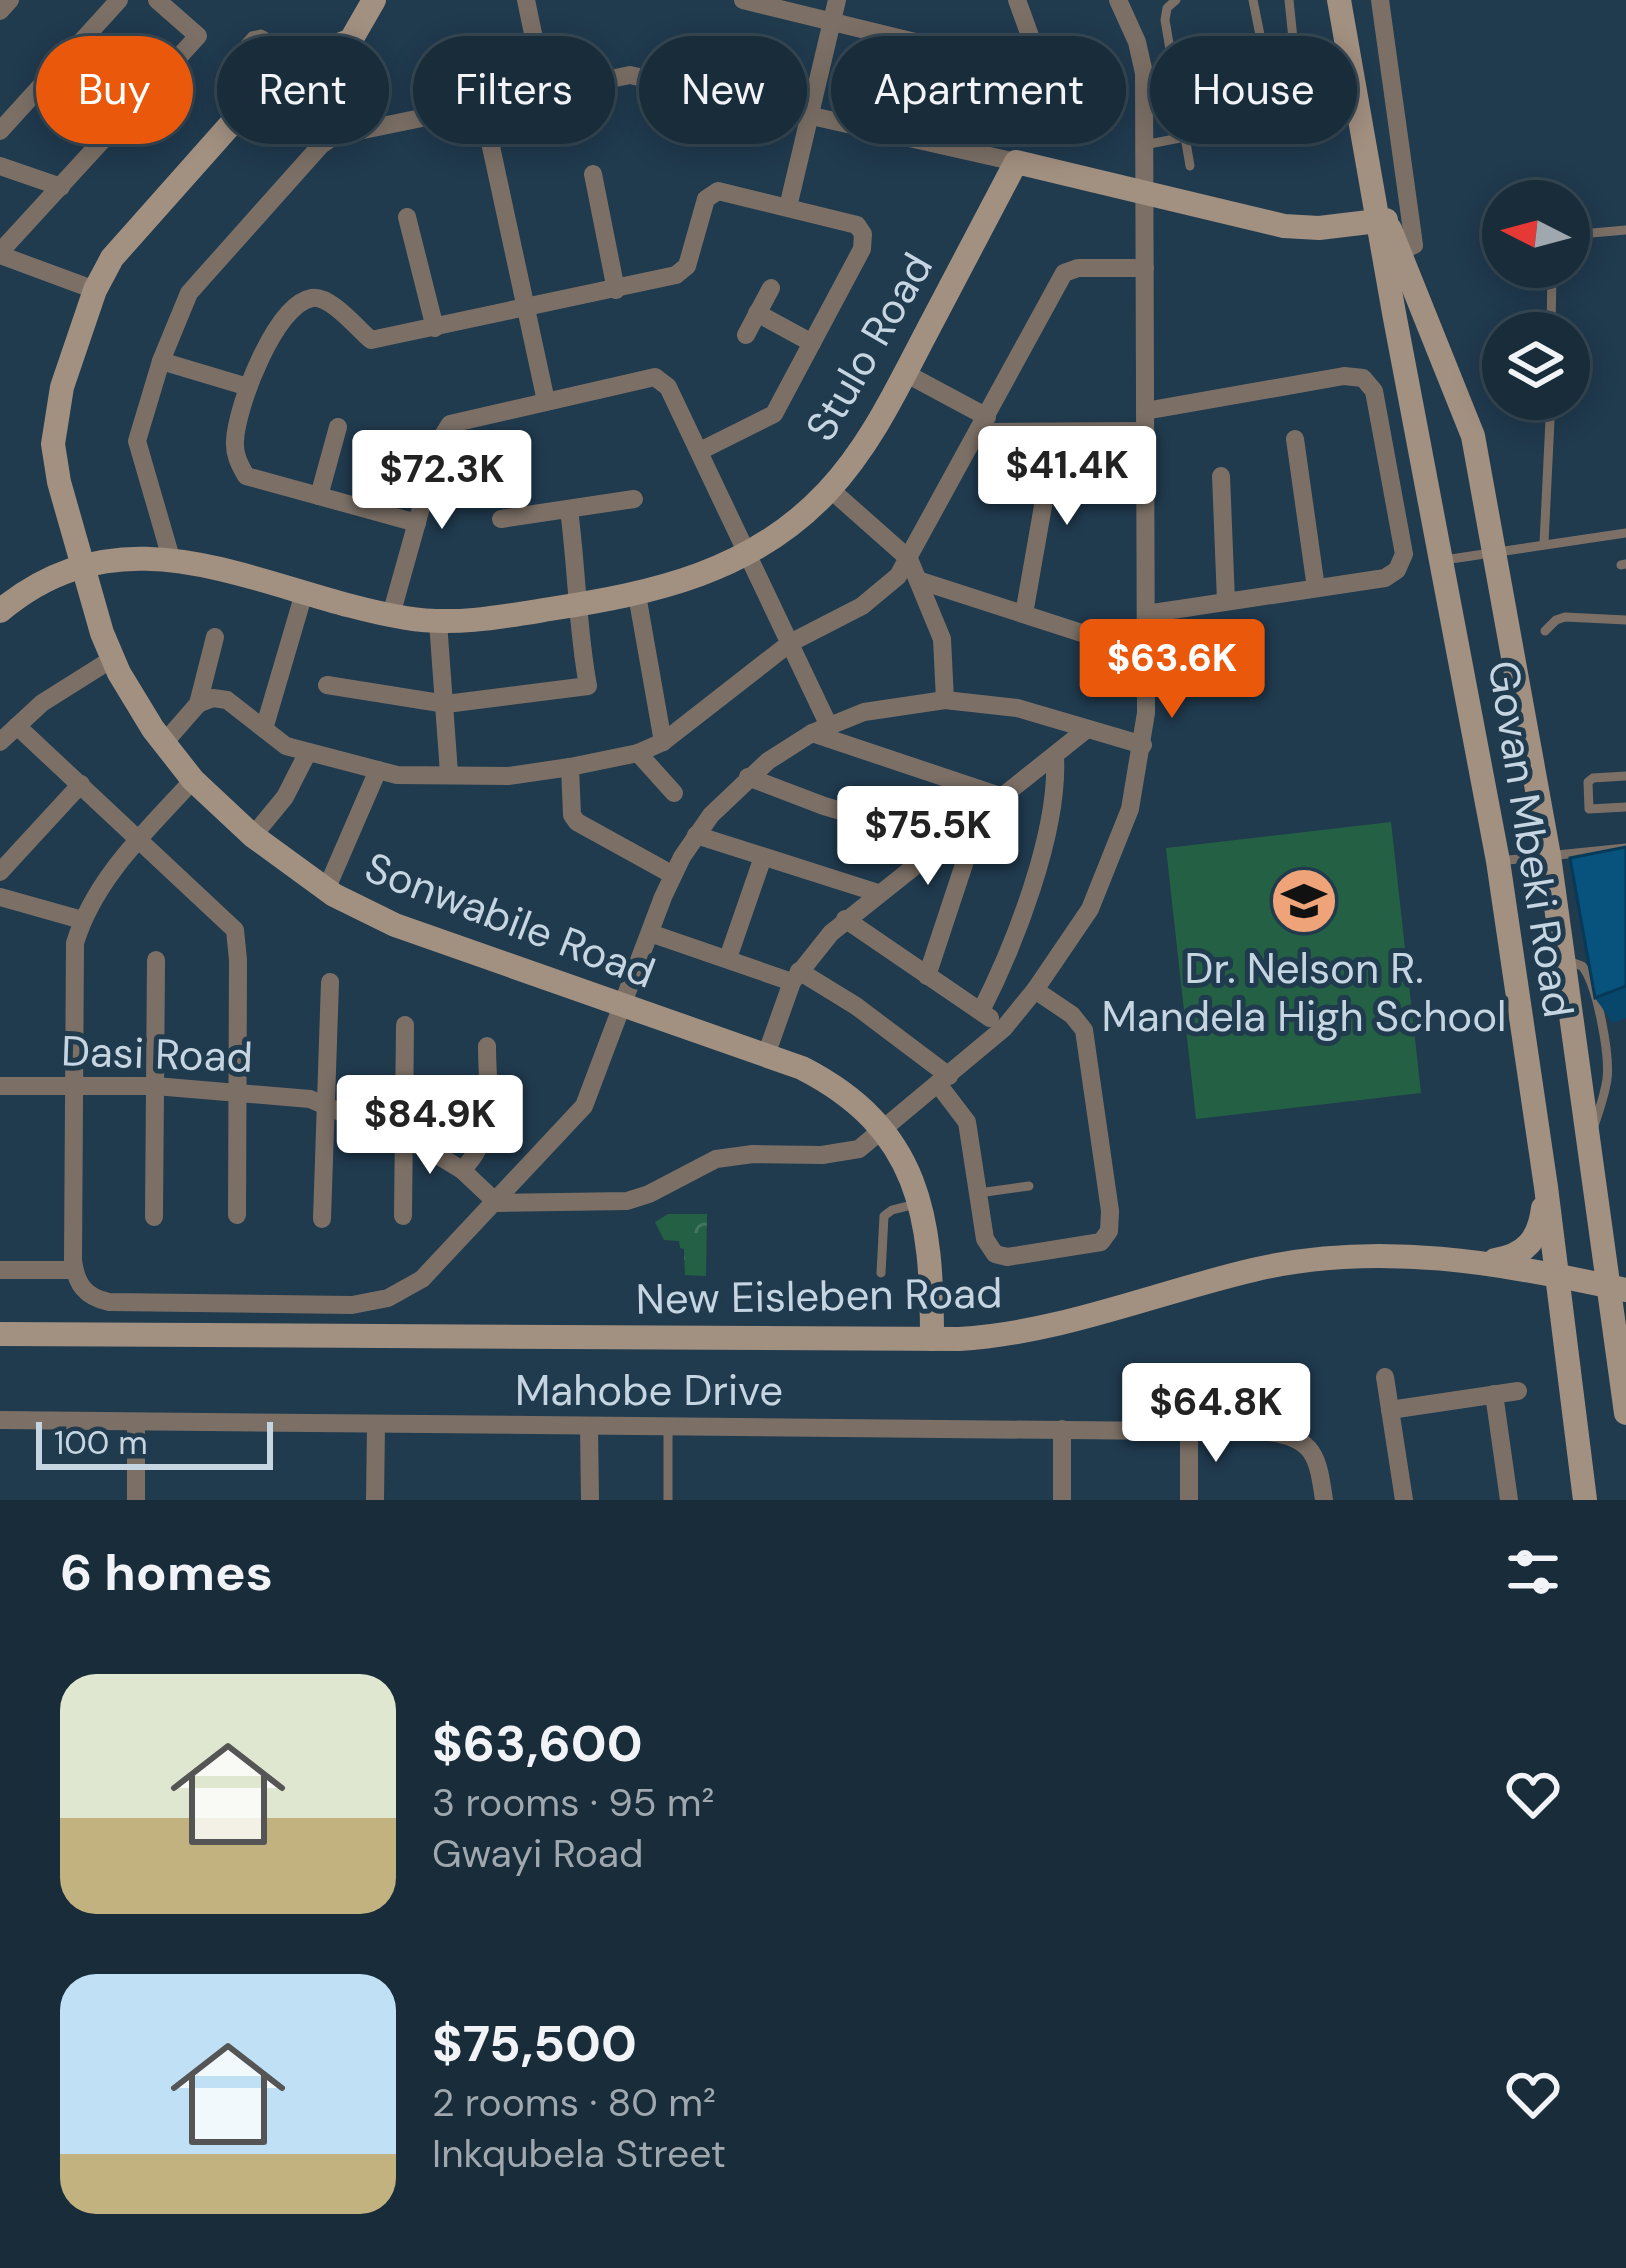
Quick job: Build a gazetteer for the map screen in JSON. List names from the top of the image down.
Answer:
{
  "streets": {
    "main road": [
      "Stulo Road",
      "Govan Mbeki Road",
      "Sonwabile Road",
      "New Eisleben Road"
    ],
    "street": ["Dasi Road", "Mahobe Drive"]
  },
  "crossings": [
    ["Stulo Road", "Sonwabile Road"],
    ["Govan Mbeki Road", "New Eisleben Road"],
    ["Sonwabile Road", "New Eisleben Road"]
  ],
  "places": {
    "school or university": ["Dr. Nelson R. Mandela High School"]
  },
  "scale_bar": "100 m",
  "north": "left",
  "page": {
    "chip": [
      "Buy",
      "Rent",
      "Filters",
      "New",
      "Apartment",
      "House"
    ],
    "price": [
      "$41.4K",
      "$72.3K",
      "$63.6K",
      "$75.5K",
      "$84.9K",
      "$64.8K"
    ],
    "scale": "100 m",
    "heading": "6 homes",
    "list": [
      {
        "name": "$63,600",
        "note": "3 rooms · 95 m² · Gwayi Road"
      },
      {
        "name": "$75,500",
        "note": "2 rooms · 80 m² · Inkqubela Street"
      }
    ]
  }
}
